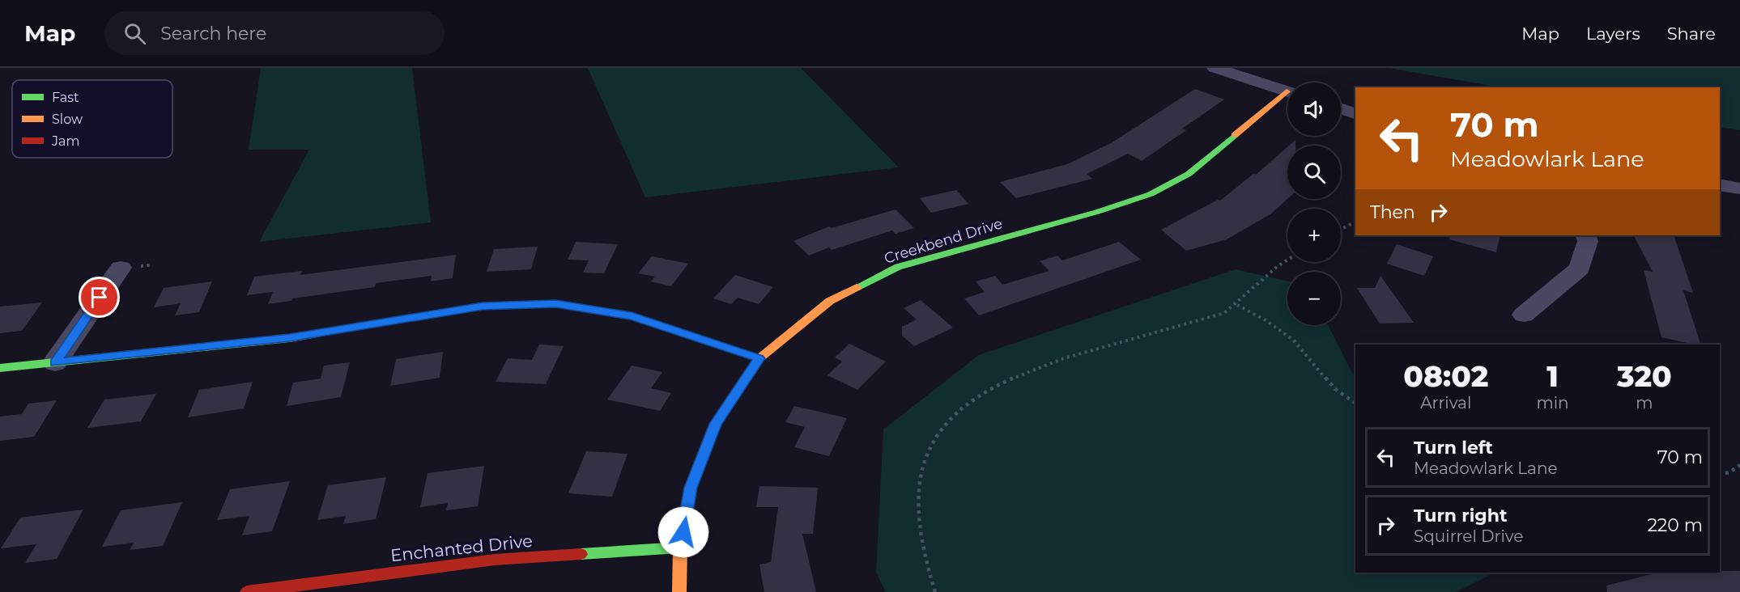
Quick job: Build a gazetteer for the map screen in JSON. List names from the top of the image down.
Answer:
{
  "streets": {
    "street": ["Creekbend Drive", "Enchanted Drive"]
  },
  "crossings": [
    ["Creekbend Drive", "Enchanted Drive"]
  ],
  "legend": ["Fast", "Slow", "Jam"],
  "page": {
    "header": "Map",
    "search": "Search here",
    "nav": ["Map", "Layers", "Share"],
    "map_buttons": ["+", "−"],
    "turn": ["70 m", "Meadowlark Lane"],
    "then": "Then",
    "eta": [
      "08:02",
      "Arrival",
      "1",
      "min",
      "320",
      "m"
    ],
    "list": [
      {
        "name": "Turn left",
        "note": "Meadowlark Lane",
        "value": "70 m"
      },
      {
        "name": "Turn right",
        "note": "Squirrel Drive",
        "value": "220 m"
      }
    ]
  }
}
